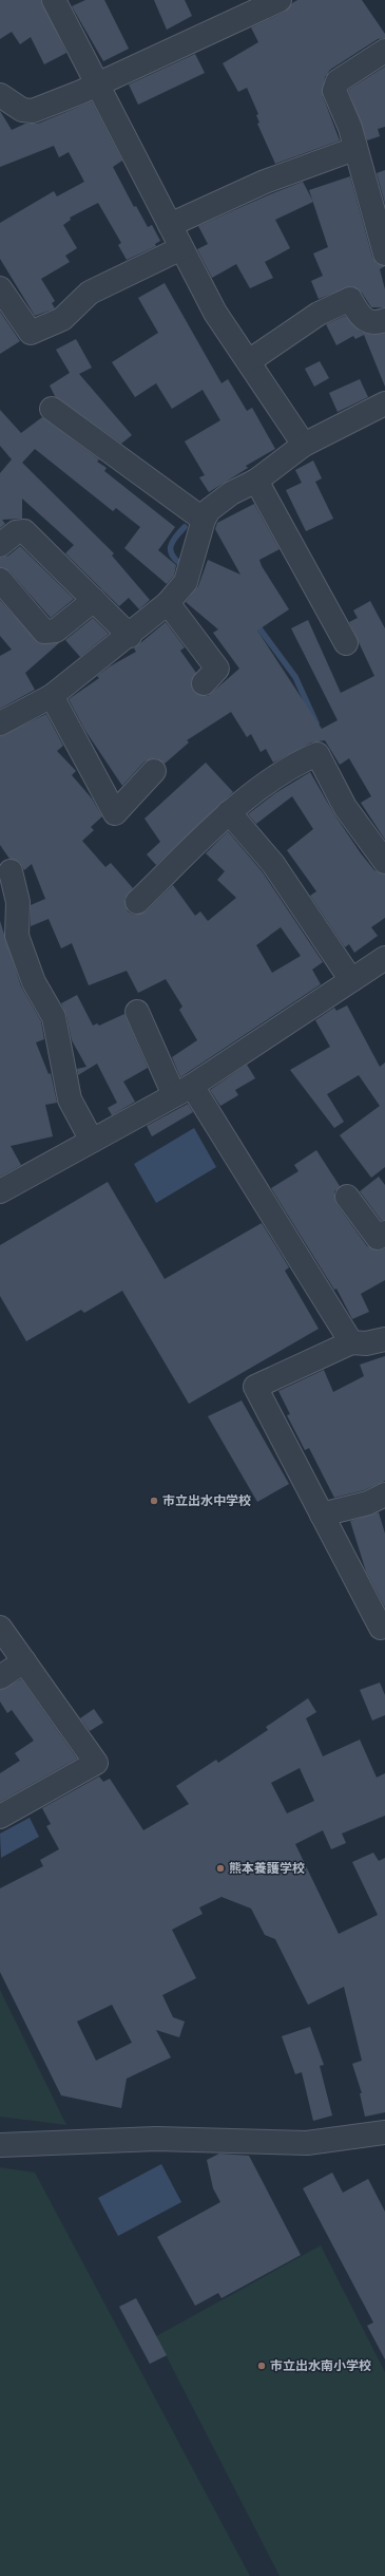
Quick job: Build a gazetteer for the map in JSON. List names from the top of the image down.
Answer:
{
  "places": ["市立出水中学校", "熊本養護学校", "市立出水南小学校"]
}
